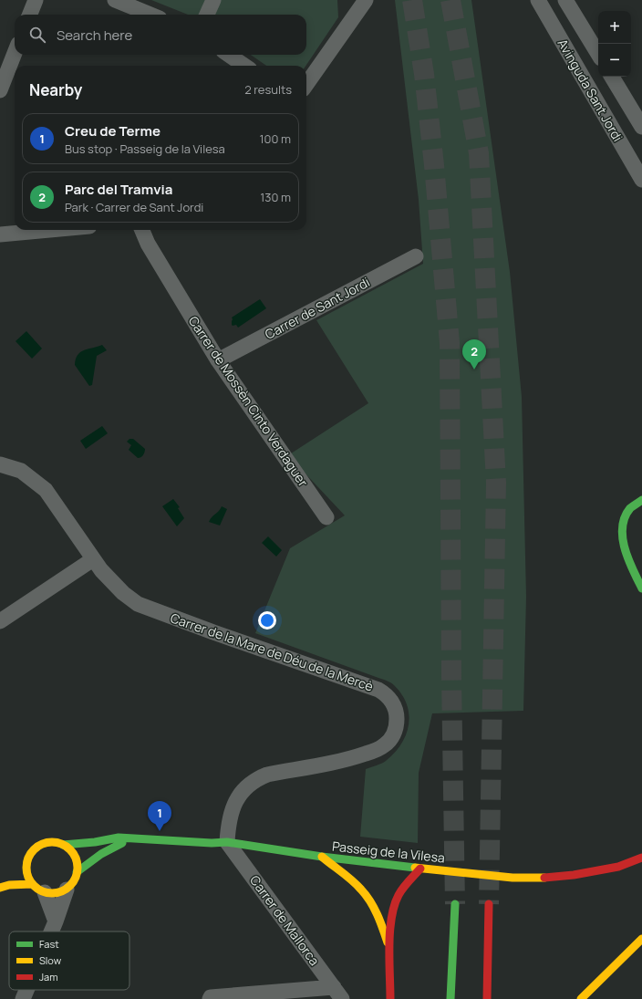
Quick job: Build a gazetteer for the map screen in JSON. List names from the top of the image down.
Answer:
{
  "streets": {
    "main road": ["Passeig de la Vilesa"],
    "street": [
      "Avinguda Sant Jordi",
      "Carrer de Sant Jordi",
      "Carrer de Mossèn Cinto Verdaguer",
      "Carrer de la Mare de Déu de la Mercè",
      "Carrer de Mallorca"
    ]
  },
  "crossings": [
    ["Carrer de Sant Jordi", "Carrer de Mossèn Cinto Verdaguer"],
    ["Carrer de la Mare de Déu de la Mercè", "Passeig de la Vilesa"],
    ["Carrer de la Mare de Déu de la Mercè", "Carrer de Mallorca"],
    ["Passeig de la Vilesa", "Carrer de Mallorca"]
  ],
  "legend": ["Fast", "Slow", "Jam"],
  "page": {
    "map_buttons": ["+", "−"],
    "search": "Search here",
    "heading": ["Nearby", "2 results"],
    "list": [
      {
        "mark": "1",
        "name": "Creu de Terme",
        "note": "Bus stop · Passeig de la Vilesa",
        "value": "100 m"
      },
      {
        "mark": "2",
        "name": "Parc del Tramvia",
        "note": "Park · Carrer de Sant Jordi",
        "value": "130 m"
      }
    ],
    "pins": ["2", "1"]
  }
}
